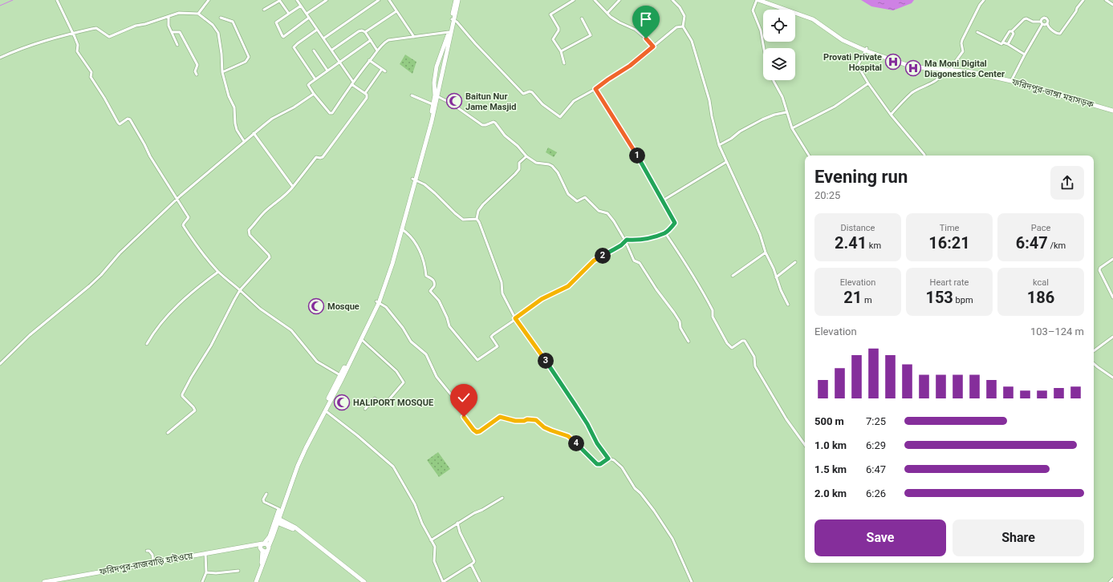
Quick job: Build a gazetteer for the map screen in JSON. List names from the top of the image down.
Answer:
{
  "streets": {
    "highway": ["ফরিদপুর-ভাঙ্গা মহাসড়ক", "ফরিদপুর-রাজবাড়ি হাইওয়ে"]
  },
  "places": {
    "hospital": ["Provati Private Hospital", "Ma Moni Digital Diagonestics Center"],
    "mosque": ["Baitun Nur Jame Masjid", "Mosque", "HALIPORT MOSQUE"]
  },
  "page": {
    "pins": [
      "1",
      "2",
      "3",
      "4"
    ],
    "heading": ["Evening run", "20:25"],
    "stats": [
      ["Distance", "2.41 km"],
      ["Time", "16:21"],
      ["Pace", "6:47 /km"],
      ["Elevation", "21 m"],
      ["Heart rate", "153 bpm"],
      ["kcal", "186"]
    ],
    "chart": ["Elevation", "103–124 m"],
    "list": [
      {
        "name": "500 m",
        "note": "7:25"
      },
      {
        "name": "1.0 km",
        "note": "6:29"
      },
      {
        "name": "1.5 km",
        "note": "6:47"
      },
      {
        "name": "2.0 km",
        "note": "6:26"
      }
    ],
    "buttons": ["Save", "Share"]
  }
}
